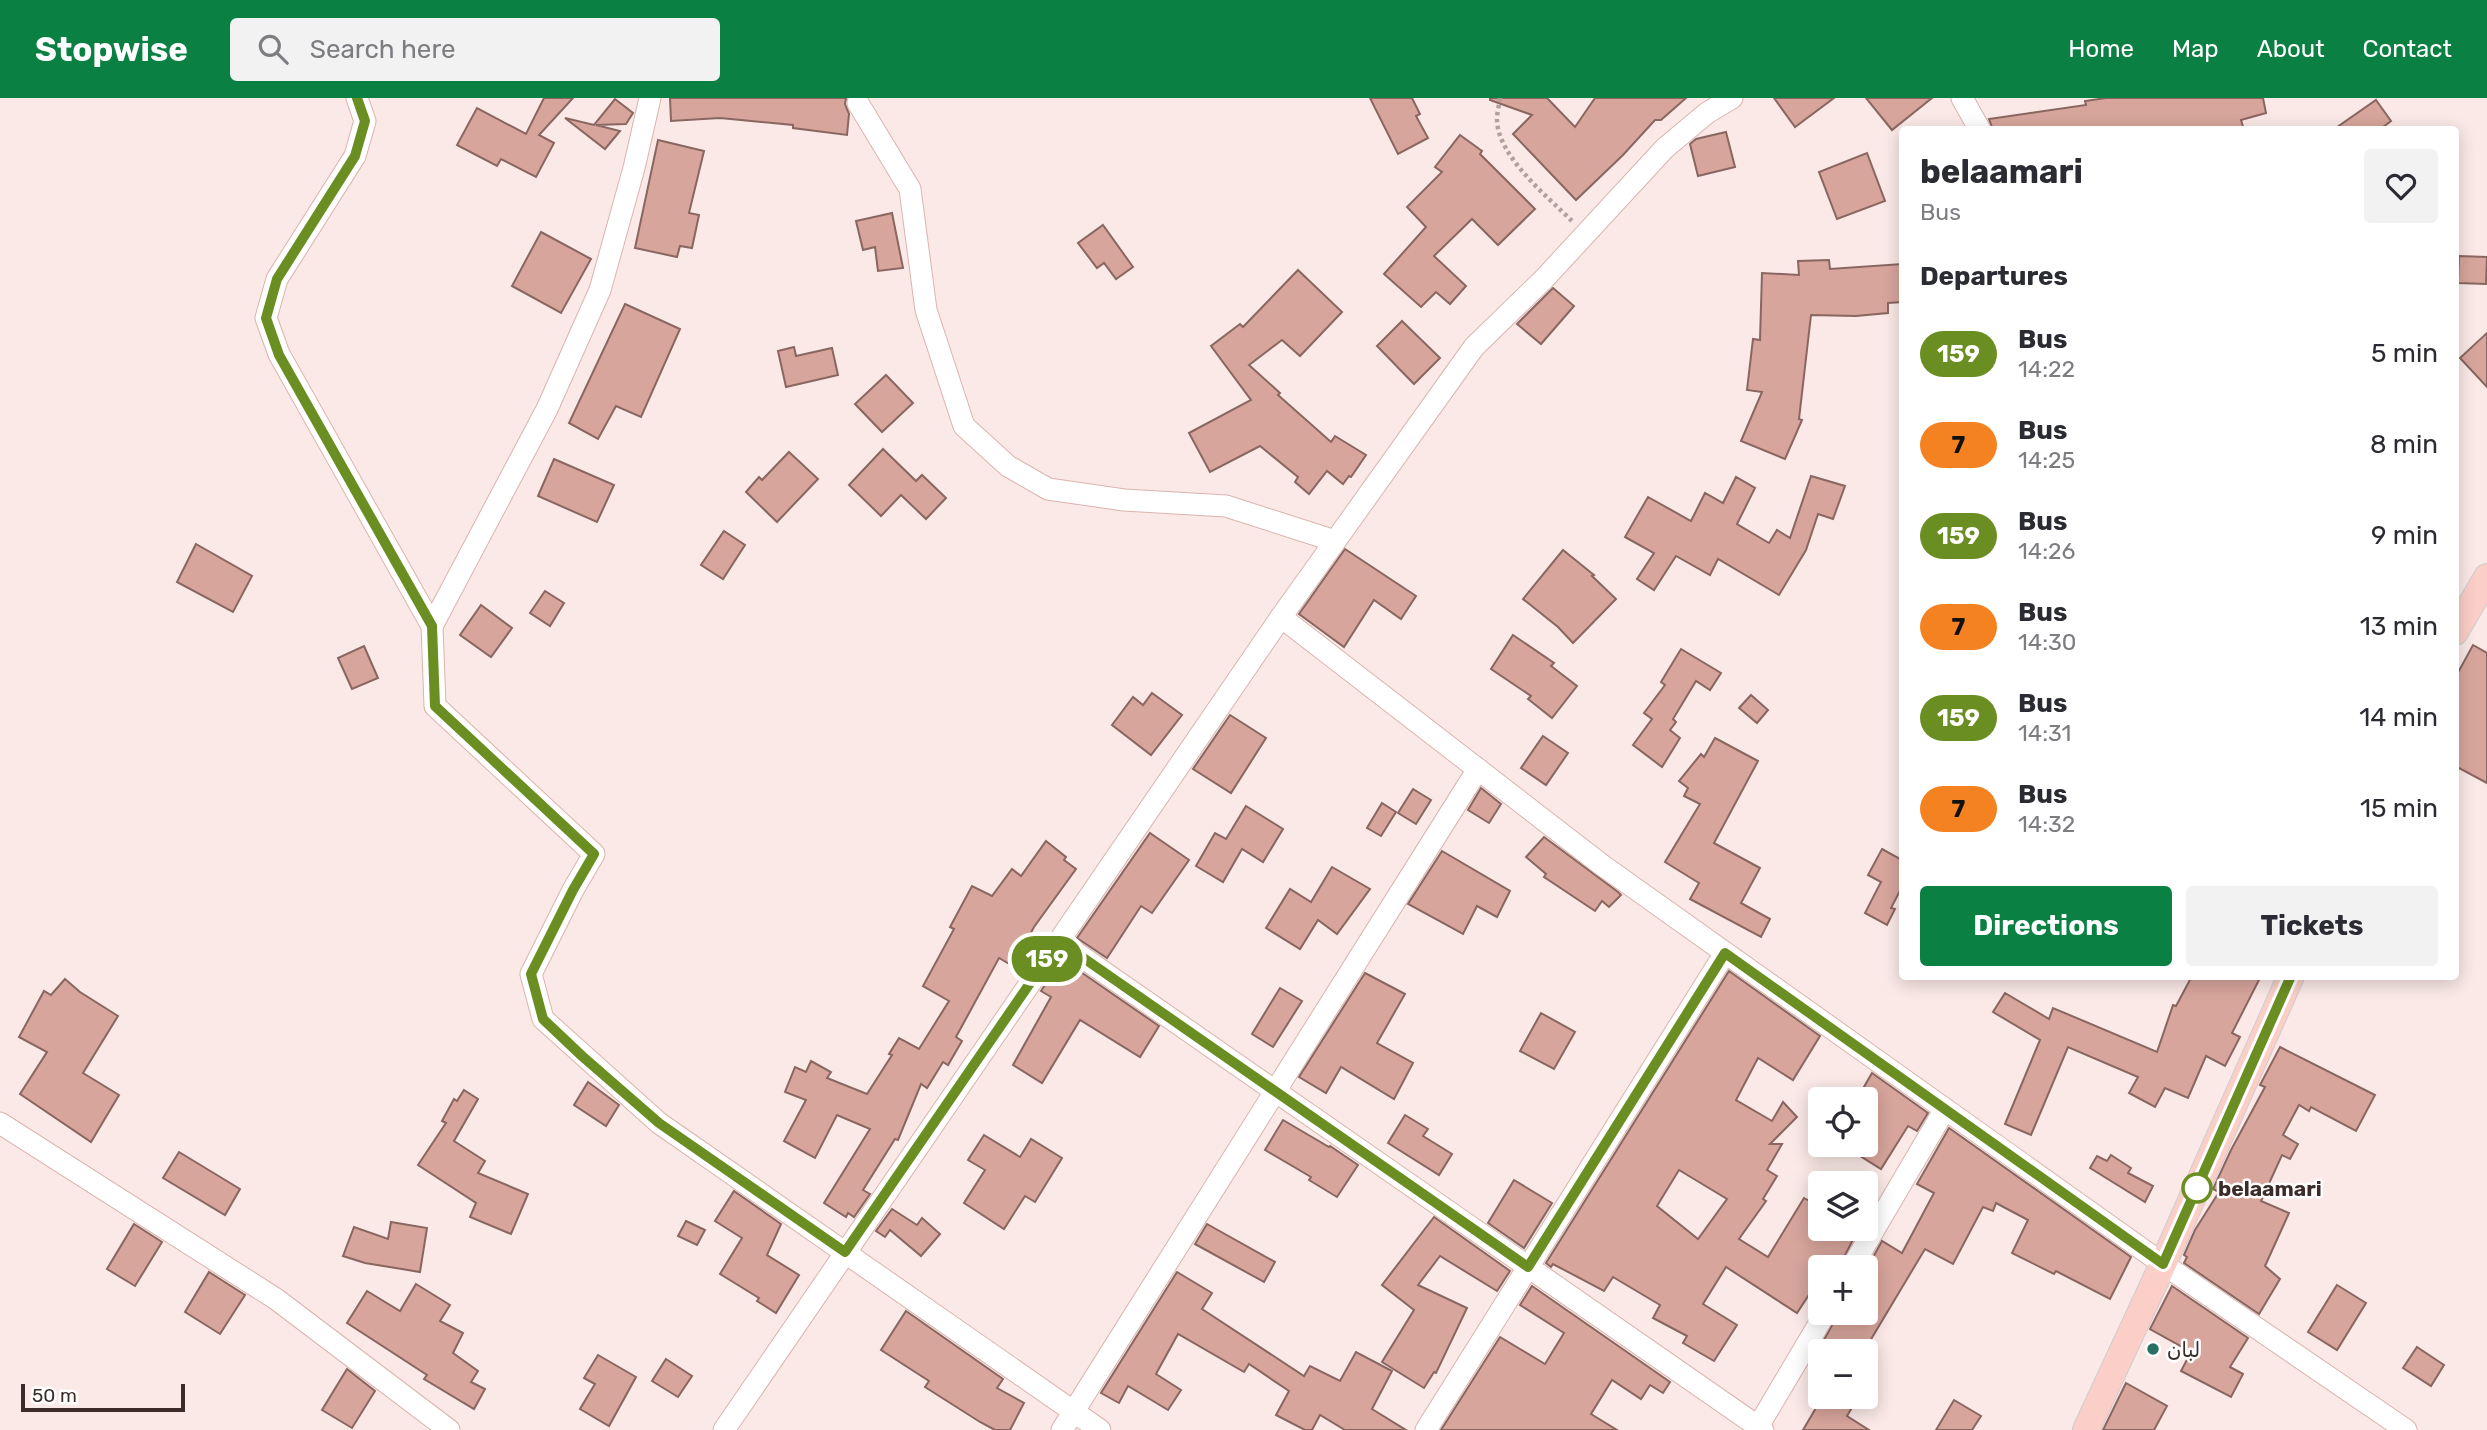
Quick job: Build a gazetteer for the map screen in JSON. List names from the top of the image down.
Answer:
{
  "places": ["belaamari", "لبان"],
  "lines": ["bus line 159"],
  "scale_bar": "50 m",
  "page": {
    "header": "Stopwise",
    "search": "Search here",
    "nav": [
      "Home",
      "Map",
      "About",
      "Contact"
    ],
    "on_map": "159",
    "heading": [
      ["belaamari", "Bus"],
      "Departures"
    ],
    "list": [
      {
        "mark": "159",
        "name": "Bus",
        "note": "14:22",
        "value": "5 min"
      },
      {
        "mark": "7",
        "name": "Bus",
        "note": "14:25",
        "value": "8 min"
      },
      {
        "mark": "159",
        "name": "Bus",
        "note": "14:26",
        "value": "9 min"
      },
      {
        "mark": "7",
        "name": "Bus",
        "note": "14:30",
        "value": "13 min"
      },
      {
        "mark": "159",
        "name": "Bus",
        "note": "14:31",
        "value": "14 min"
      },
      {
        "mark": "7",
        "name": "Bus",
        "note": "14:32",
        "value": "15 min"
      }
    ],
    "buttons": ["Directions", "Tickets"],
    "map_buttons": ["+", "−"],
    "scale": "50 m"
  }
}
